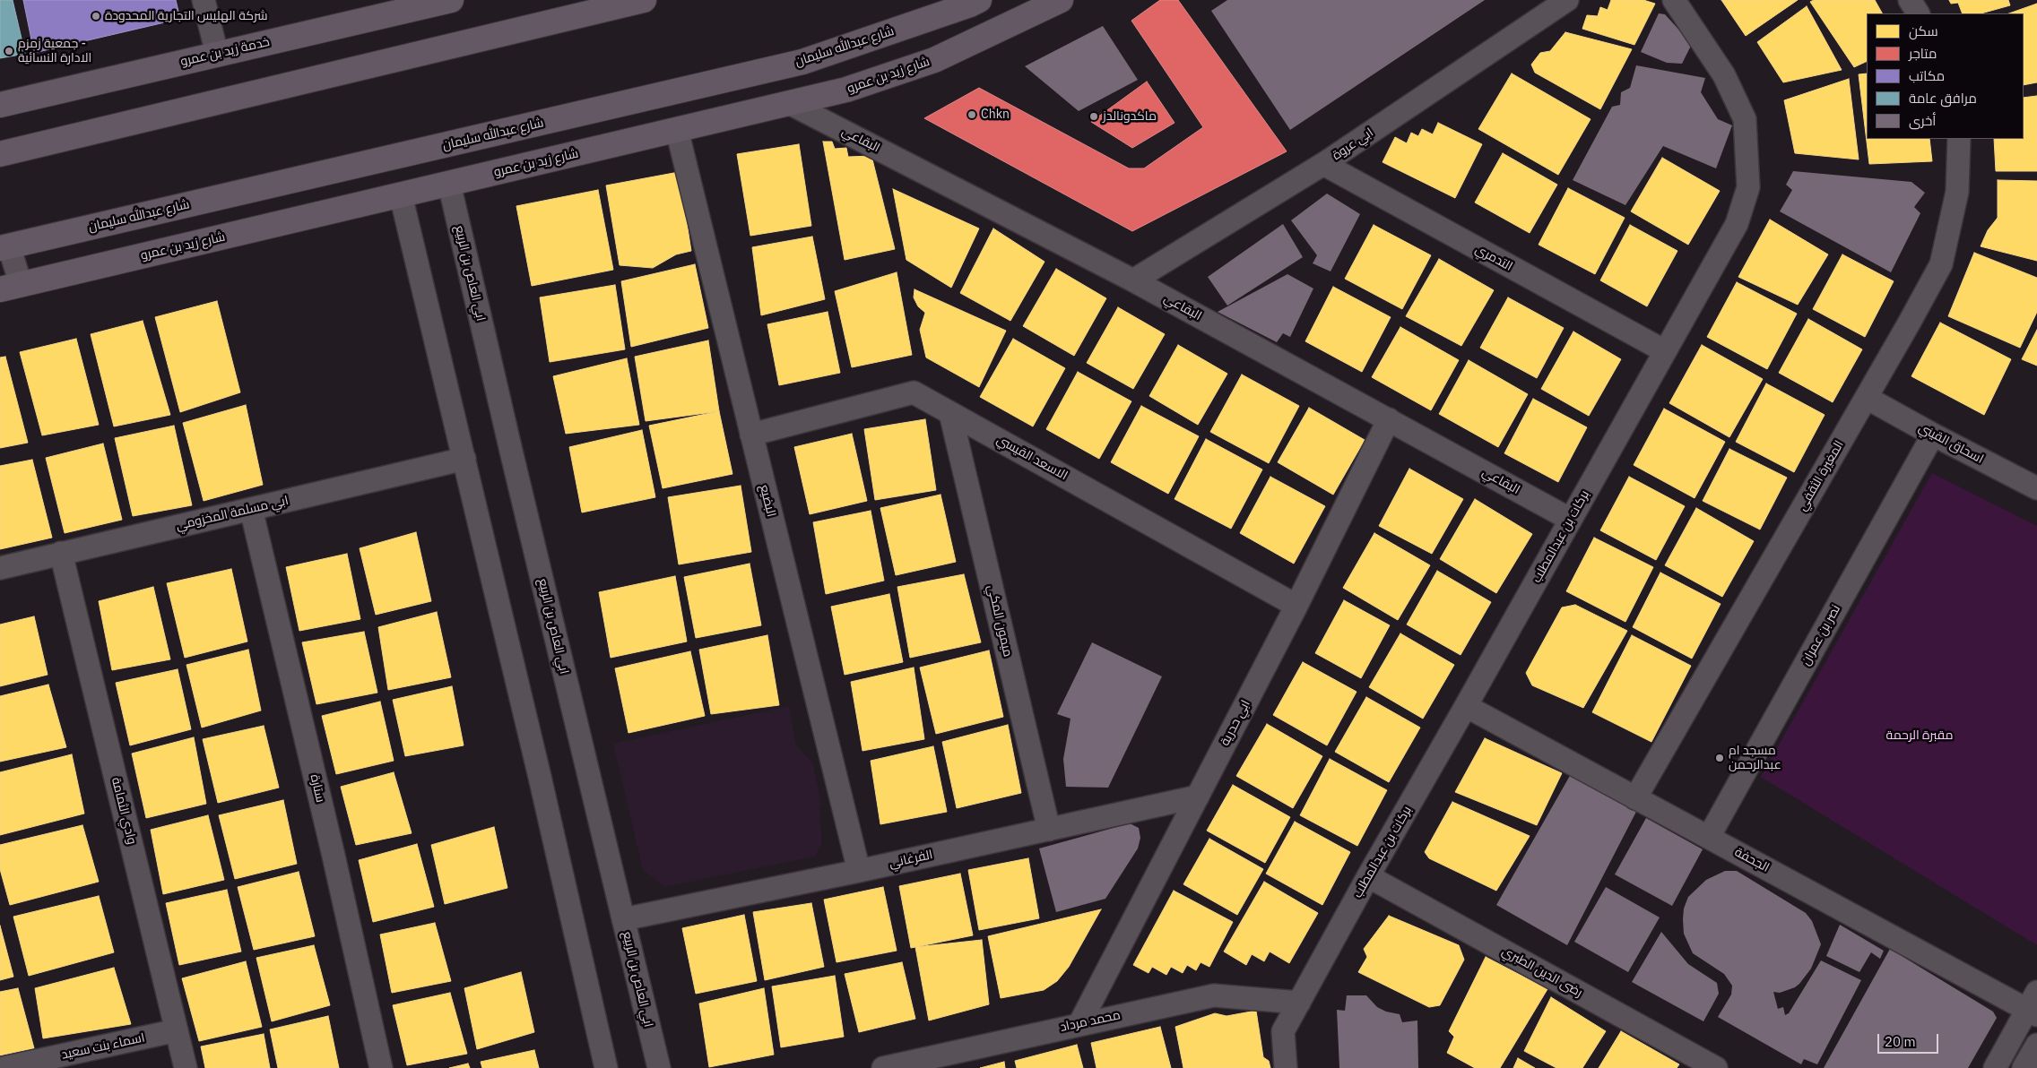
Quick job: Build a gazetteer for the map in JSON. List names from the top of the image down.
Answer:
{
  "streets": {
    "main road": ["شارع عبدالله سليمان", "خدمة زيد بن عمرو", "شارع زيد بن عمرو"],
    "street": [
      "البقاعي",
      "ابي عروة",
      "التدمري",
      "ابي العاص بن الربيع",
      "اسحاق القيني",
      "الاسعد القيسي",
      "المغيرة الثقفي",
      "البضيع",
      "ابي مسلمة المخزومي",
      "بركات بن عبدالمطلب",
      "ميمون المكي",
      "نصر بن عمران",
      "ابي حدرية",
      "ستارة",
      "وادي الثمامة",
      "الفرغاني",
      "الجحفة",
      "رضى الدين الطبري",
      "محمد مرداد",
      "اسماء بنت سعيد"
    ]
  },
  "crossings": [
    ["شارع زيد بن عمرو", "البقاعي"],
    ["شارع زيد بن عمرو", "ابي العاص بن الربيع"],
    ["شارع زيد بن عمرو", "البضيع"],
    ["البقاعي", "ابي عروة"],
    ["البقاعي", "بركات بن عبدالمطلب"],
    ["البقاعي", "ابي حدرية"],
    ["ابي عروة", "التدمري"],
    ["التدمري", "بركات بن عبدالمطلب"],
    ["ابي العاص بن الربيع", "الفرغاني"],
    ["اسحاق القيني", "المغيرة الثقفي"],
    ["اسحاق القيني", "نصر بن عمران"],
    ["الاسعد القيسي", "البضيع"],
    ["الاسعد القيسي", "ميمون المكي"],
    ["الاسعد القيسي", "ابي حدرية"],
    ["المغيرة الثقفي", "الجحفة"],
    ["البضيع", "الفرغاني"],
    ["ابي مسلمة المخزومي", "ستارة"],
    ["ابي مسلمة المخزومي", "وادي الثمامة"],
    ["بركات بن عبدالمطلب", "الجحفة"],
    ["بركات بن عبدالمطلب", "رضى الدين الطبري"],
    ["بركات بن عبدالمطلب", "محمد مرداد"],
    ["ميمون المكي", "الفرغاني"],
    ["نصر بن عمران", "الجحفة"],
    ["ابي حدرية", "الفرغاني"],
    ["ابي حدرية", "محمد مرداد"],
    ["وادي الثمامة", "اسماء بنت سعيد"]
  ],
  "parks": ["مقبرة الرحمة"],
  "places": [
    "شركة الهليس التجارية المحدودة",
    "جمعية زمزم - الادارة النسائية",
    "Chkn",
    "ماكدونالدز",
    "مسجد ام عبدالرحمن"
  ],
  "legend": [
    "سكن",
    "متاجر",
    "مكاتب",
    "مرافق عامة",
    "أخرى"
  ],
  "scale_bar": "20 m"
}
